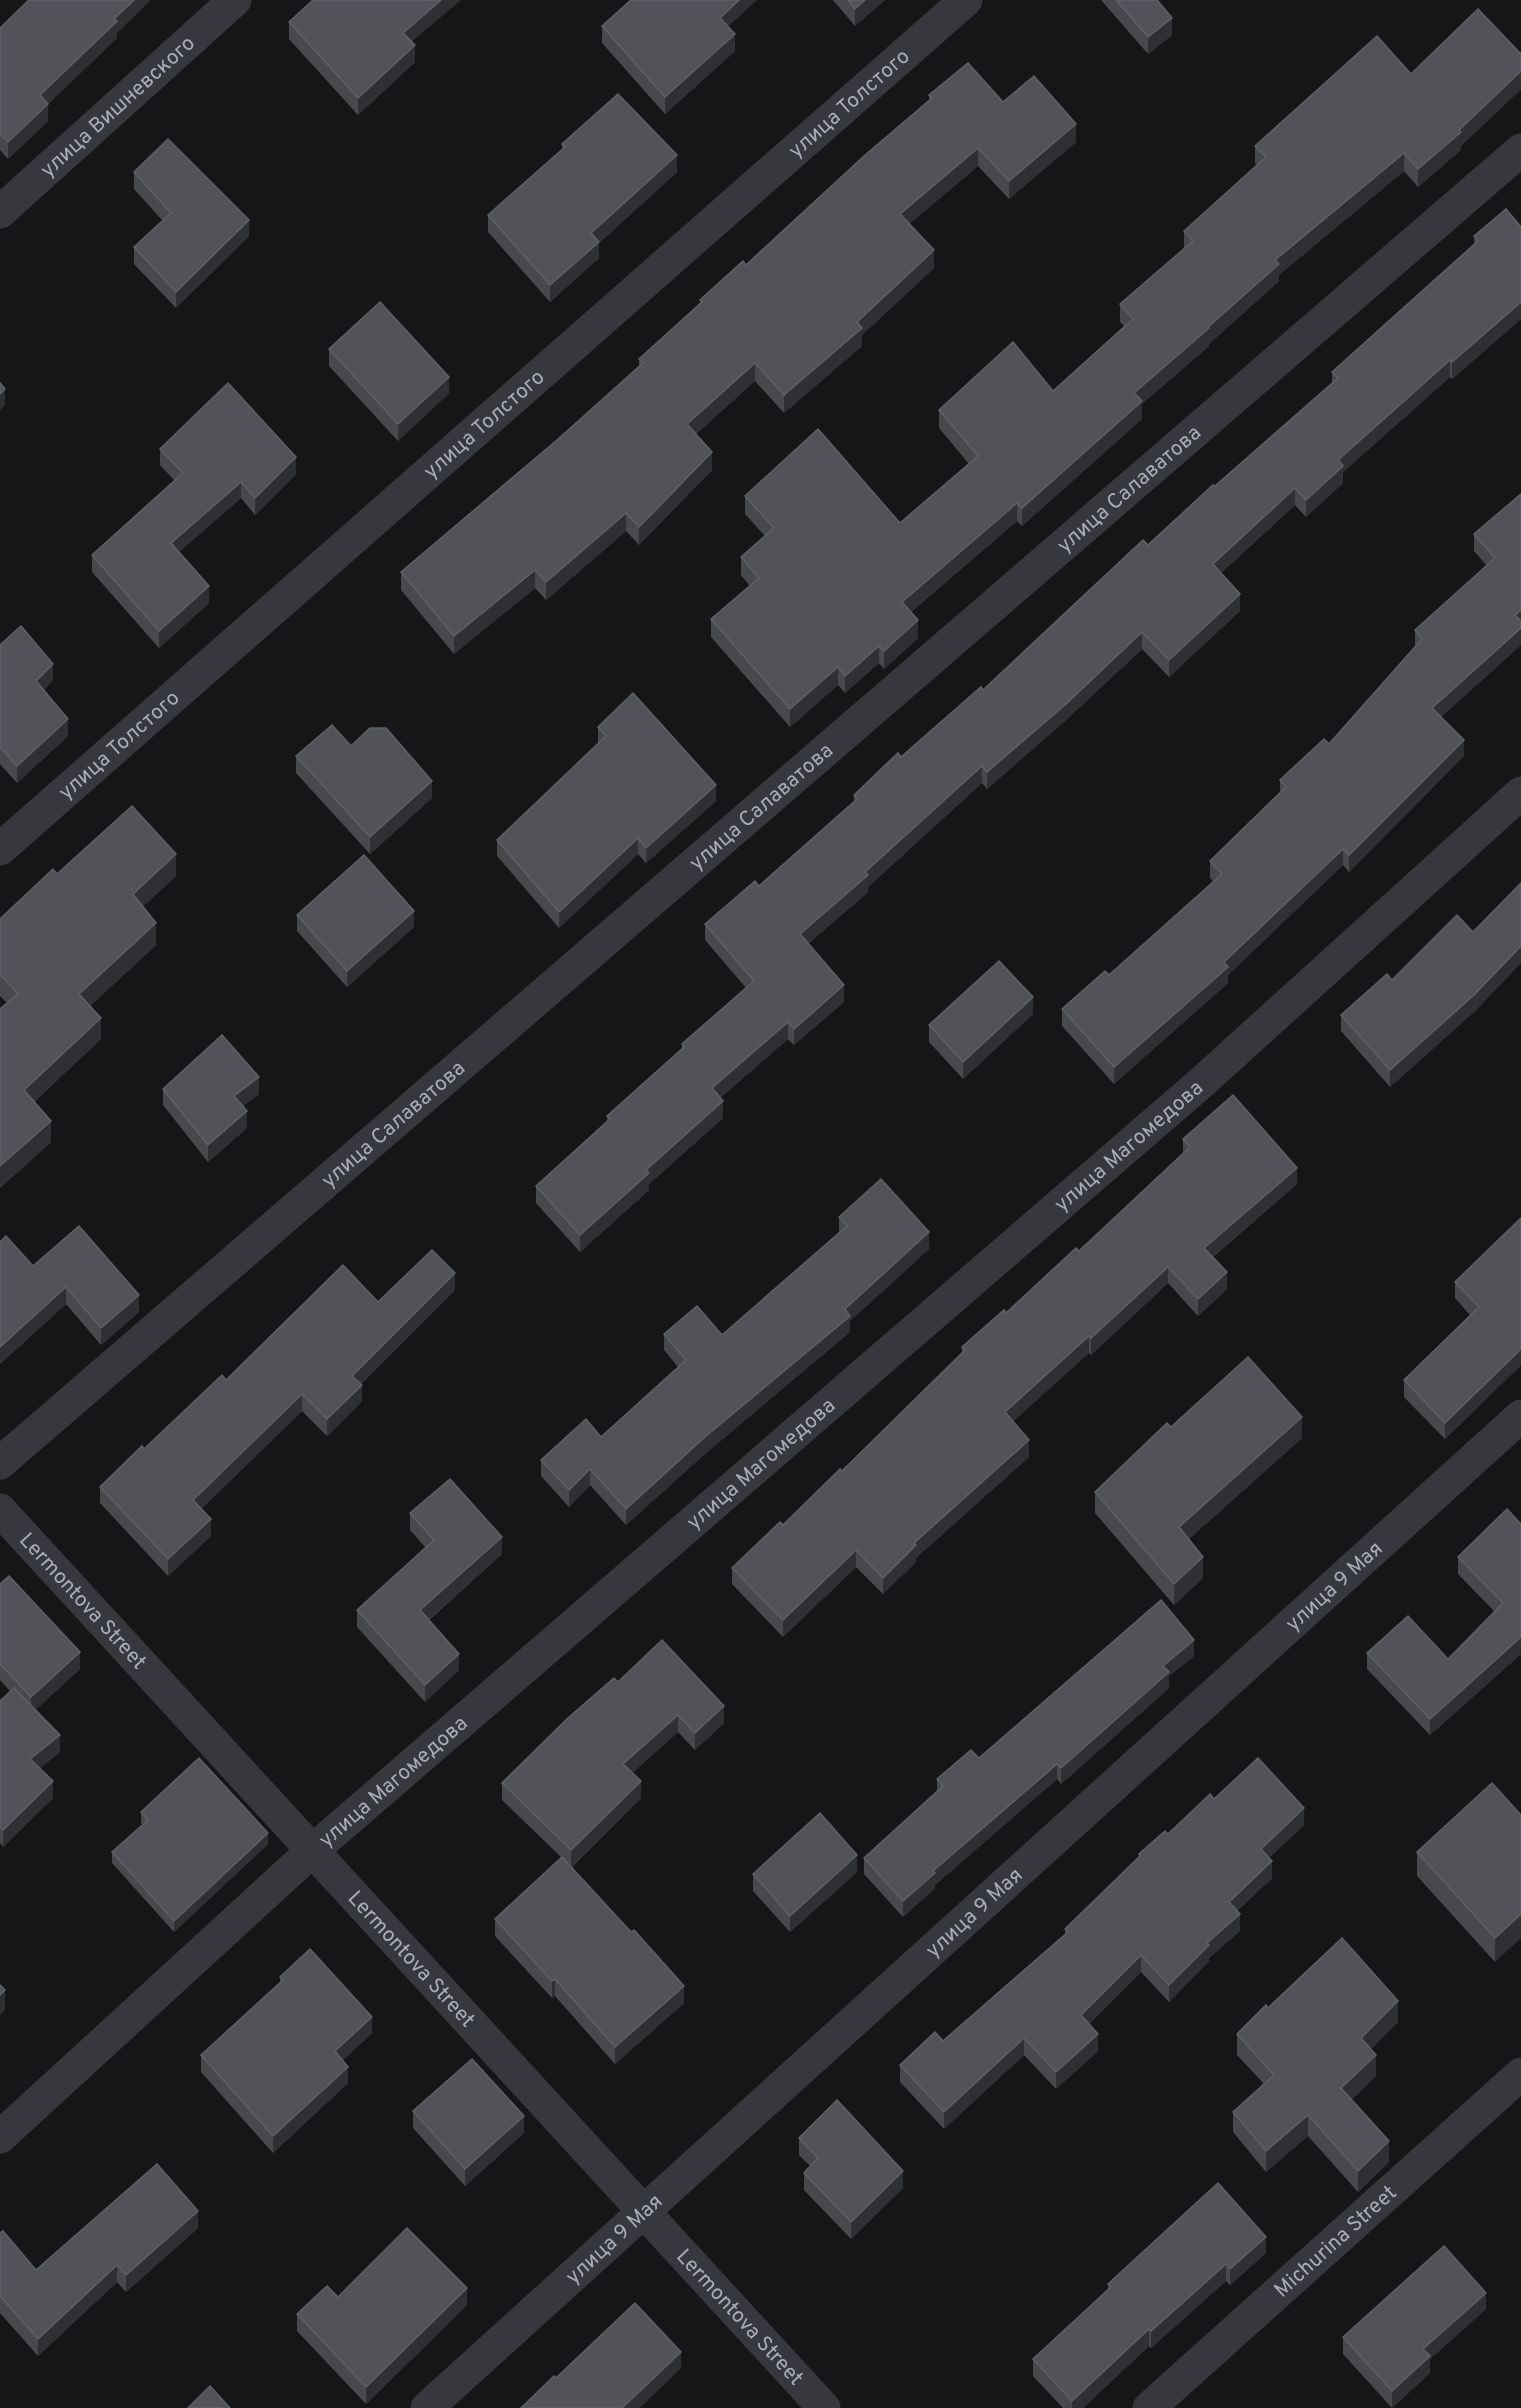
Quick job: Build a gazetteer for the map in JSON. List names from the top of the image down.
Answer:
{
  "streets": {
    "street": [
      "улица Толстого",
      "улица Вишневского",
      "улица Салаватова",
      "улица Магомедова",
      "улица 9 Мая",
      "Lermontova Street",
      "Michurina Street"
    ]
  },
  "crossings": [
    ["улица Магомедова", "Lermontova Street"],
    ["улица 9 Мая", "Lermontova Street"]
  ]
}
